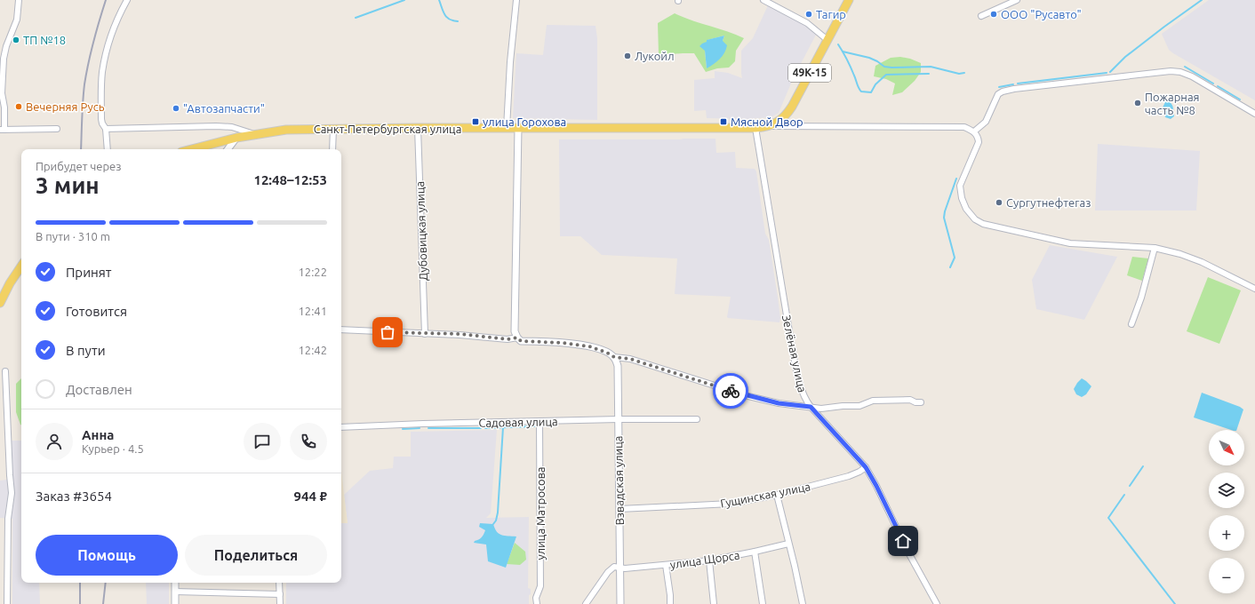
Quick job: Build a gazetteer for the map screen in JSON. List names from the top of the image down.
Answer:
{
  "streets": {
    "main road": ["49К-15", "Санкт-Петербургская улица"],
    "street": [
      "Дубовицкая улица",
      "Зелёная улица",
      "Садовая улица",
      "Взвадская улица",
      "Гущинская улица",
      "улица Матросова",
      "улица Щорса"
    ]
  },
  "crossings": [
    ["49К-15", "Санкт-Петербургская улица"],
    ["49К-15", "Зелёная улица"],
    ["Санкт-Петербургская улица", "Дубовицкая улица"],
    ["Санкт-Петербургская улица", "Зелёная улица"],
    ["Зелёная улица", "Гущинская улица"],
    ["Садовая улица", "Взвадская улица"],
    ["Садовая улица", "улица Матросова"],
    ["Взвадская улица", "Гущинская улица"],
    ["Взвадская улица", "улица Щорса"]
  ],
  "places": {
    "other": [
      "Тагир",
      "ООО \"Русавто\"",
      "ТП №18",
      "Лукойл",
      "Пожарная часть №8",
      "Вечерняя Русь",
      "\"Автозапчасти\"",
      "Сургутнефтегаз"
    ],
    "transit": ["улица Горохова", "Мясной Двор"]
  },
  "north": "bottom right",
  "page": {
    "heading": ["3 мин", "Прибудет через", "12:48–12:53"],
    "panel": [
      "Анна",
      "Курьер · 4.5",
      "Заказ #3654",
      "944 ₽"
    ],
    "bar": "В пути · 310 m",
    "list": [
      ["Принят", "12:22"],
      ["Готовится", "12:41"],
      ["В пути", "12:42"],
      "Доставлен"
    ],
    "map_buttons": ["+", "−"],
    "buttons": ["Помощь", "Поделиться"]
  }
}
